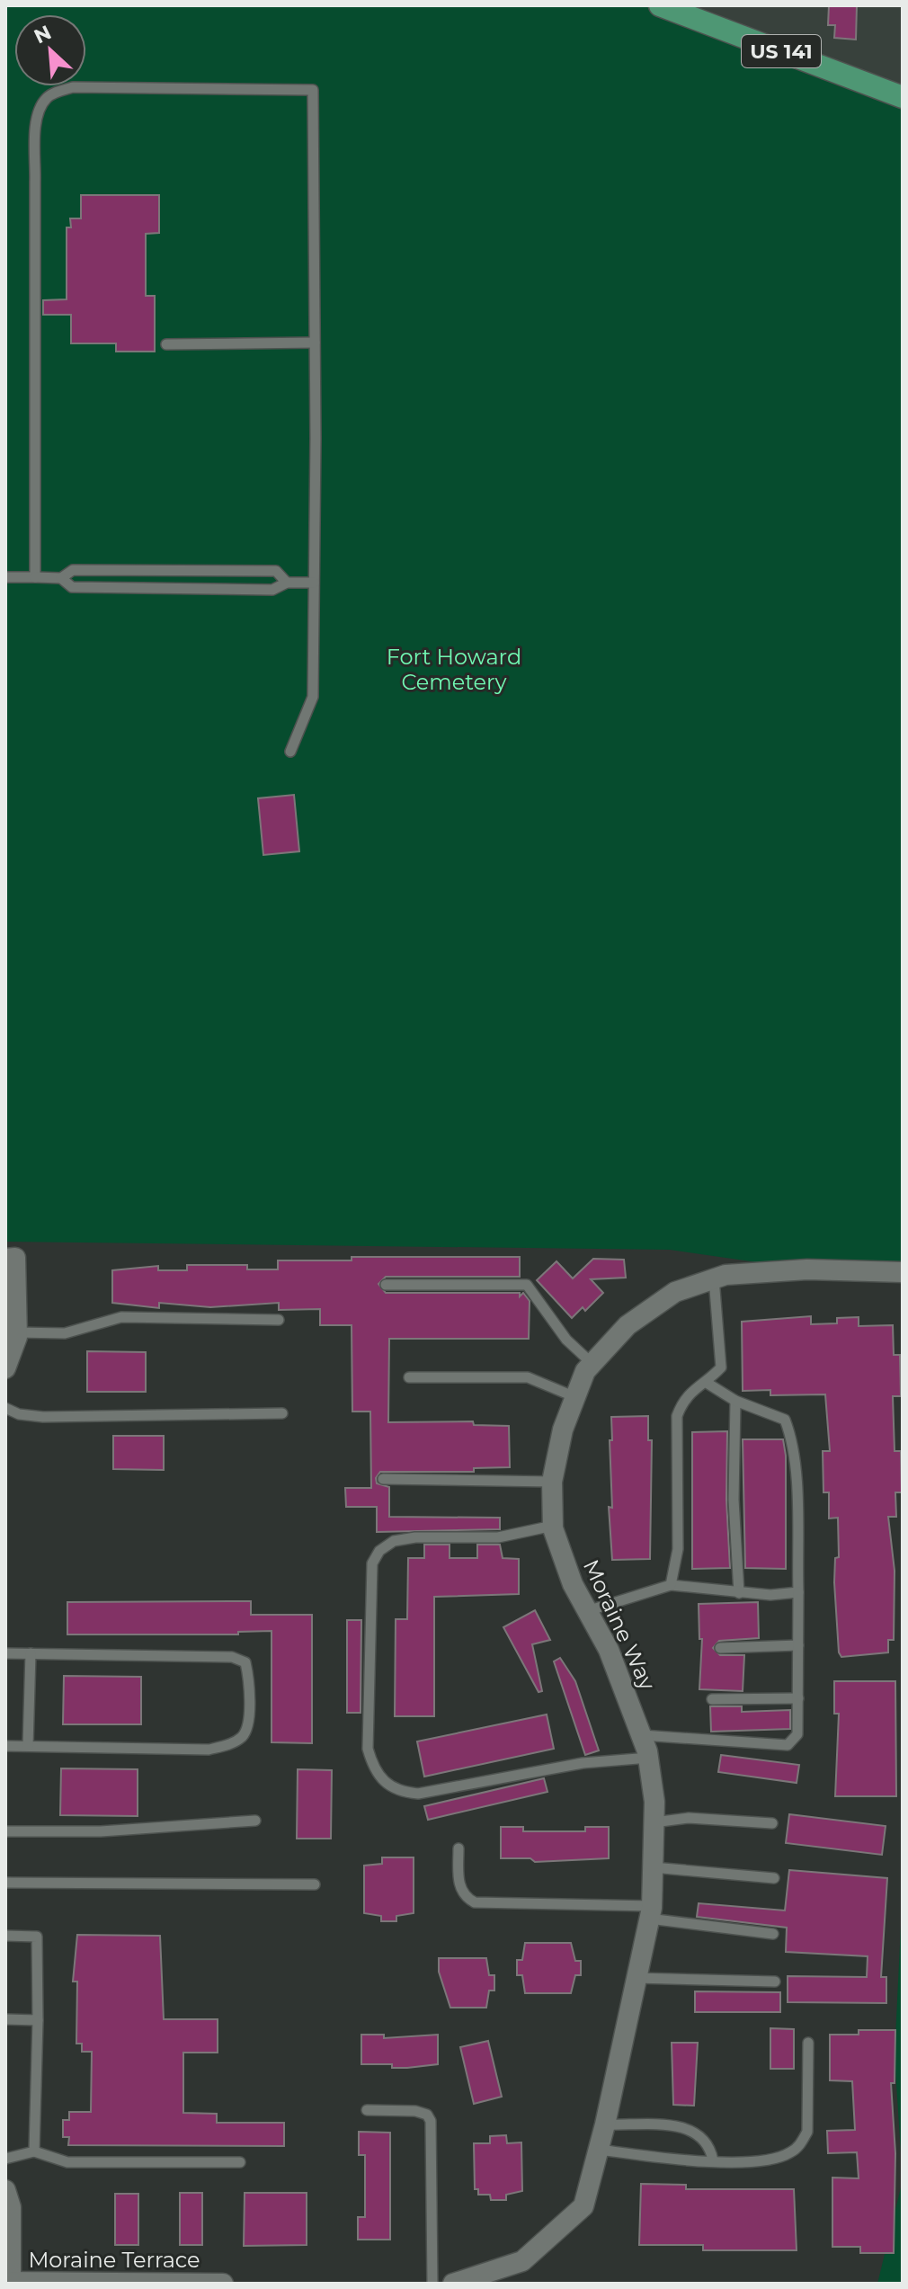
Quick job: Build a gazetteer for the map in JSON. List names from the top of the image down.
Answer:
{
  "streets": {
    "main road": ["US 141"],
    "street": ["Moraine Way", "Moraine Terrace"]
  },
  "parks": ["Fort Howard Cemetery"],
  "north": "top left"
}
